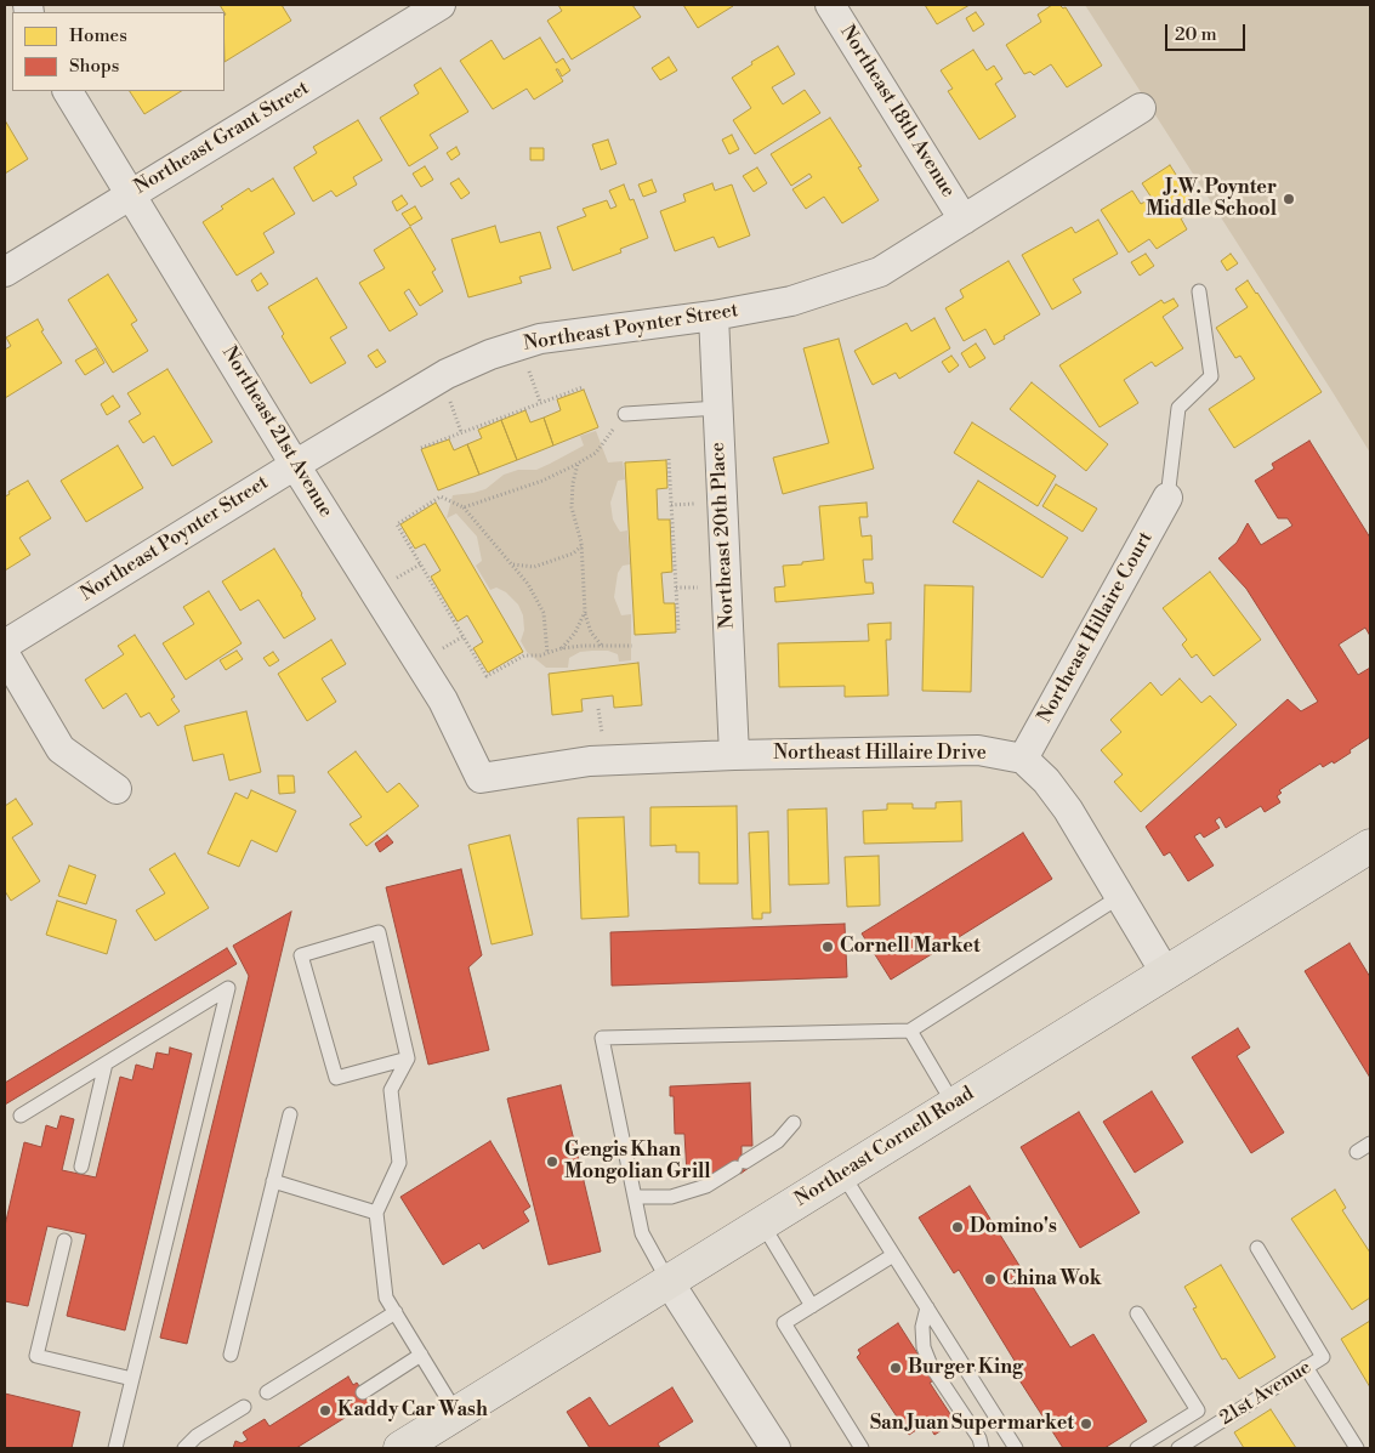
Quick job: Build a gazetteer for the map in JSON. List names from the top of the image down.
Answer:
{
  "streets": {
    "highway": ["Northeast Cornell Road"],
    "street": [
      "Northeast 18th Avenue",
      "Northeast Grant Street",
      "Northeast Poynter Street",
      "Northeast 21st Avenue",
      "Northeast 20th Place",
      "Northeast Hillaire Court",
      "Northeast Hillaire Drive"
    ],
    "lane": ["21st Avenue"]
  },
  "crossings": [
    ["Northeast 18th Avenue", "Northeast Poynter Street"],
    ["Northeast Grant Street", "Northeast 21st Avenue"],
    ["Northeast Poynter Street", "Northeast 21st Avenue"],
    ["Northeast Poynter Street", "Northeast 20th Place"],
    ["Northeast 21st Avenue", "Northeast Hillaire Drive"],
    ["Northeast 20th Place", "Northeast Hillaire Drive"],
    ["Northeast Hillaire Court", "Northeast Hillaire Drive"]
  ],
  "places": [
    "J.W. Poynter Middle School",
    "Cornell Market",
    "Gengis Khan Mongolian Grill",
    "Domino's",
    "China Wok",
    "Burger King",
    "Kaddy Car Wash",
    "San Juan Supermarket"
  ],
  "legend": ["Homes", "Shops"],
  "scale_bar": "20 m"
}
